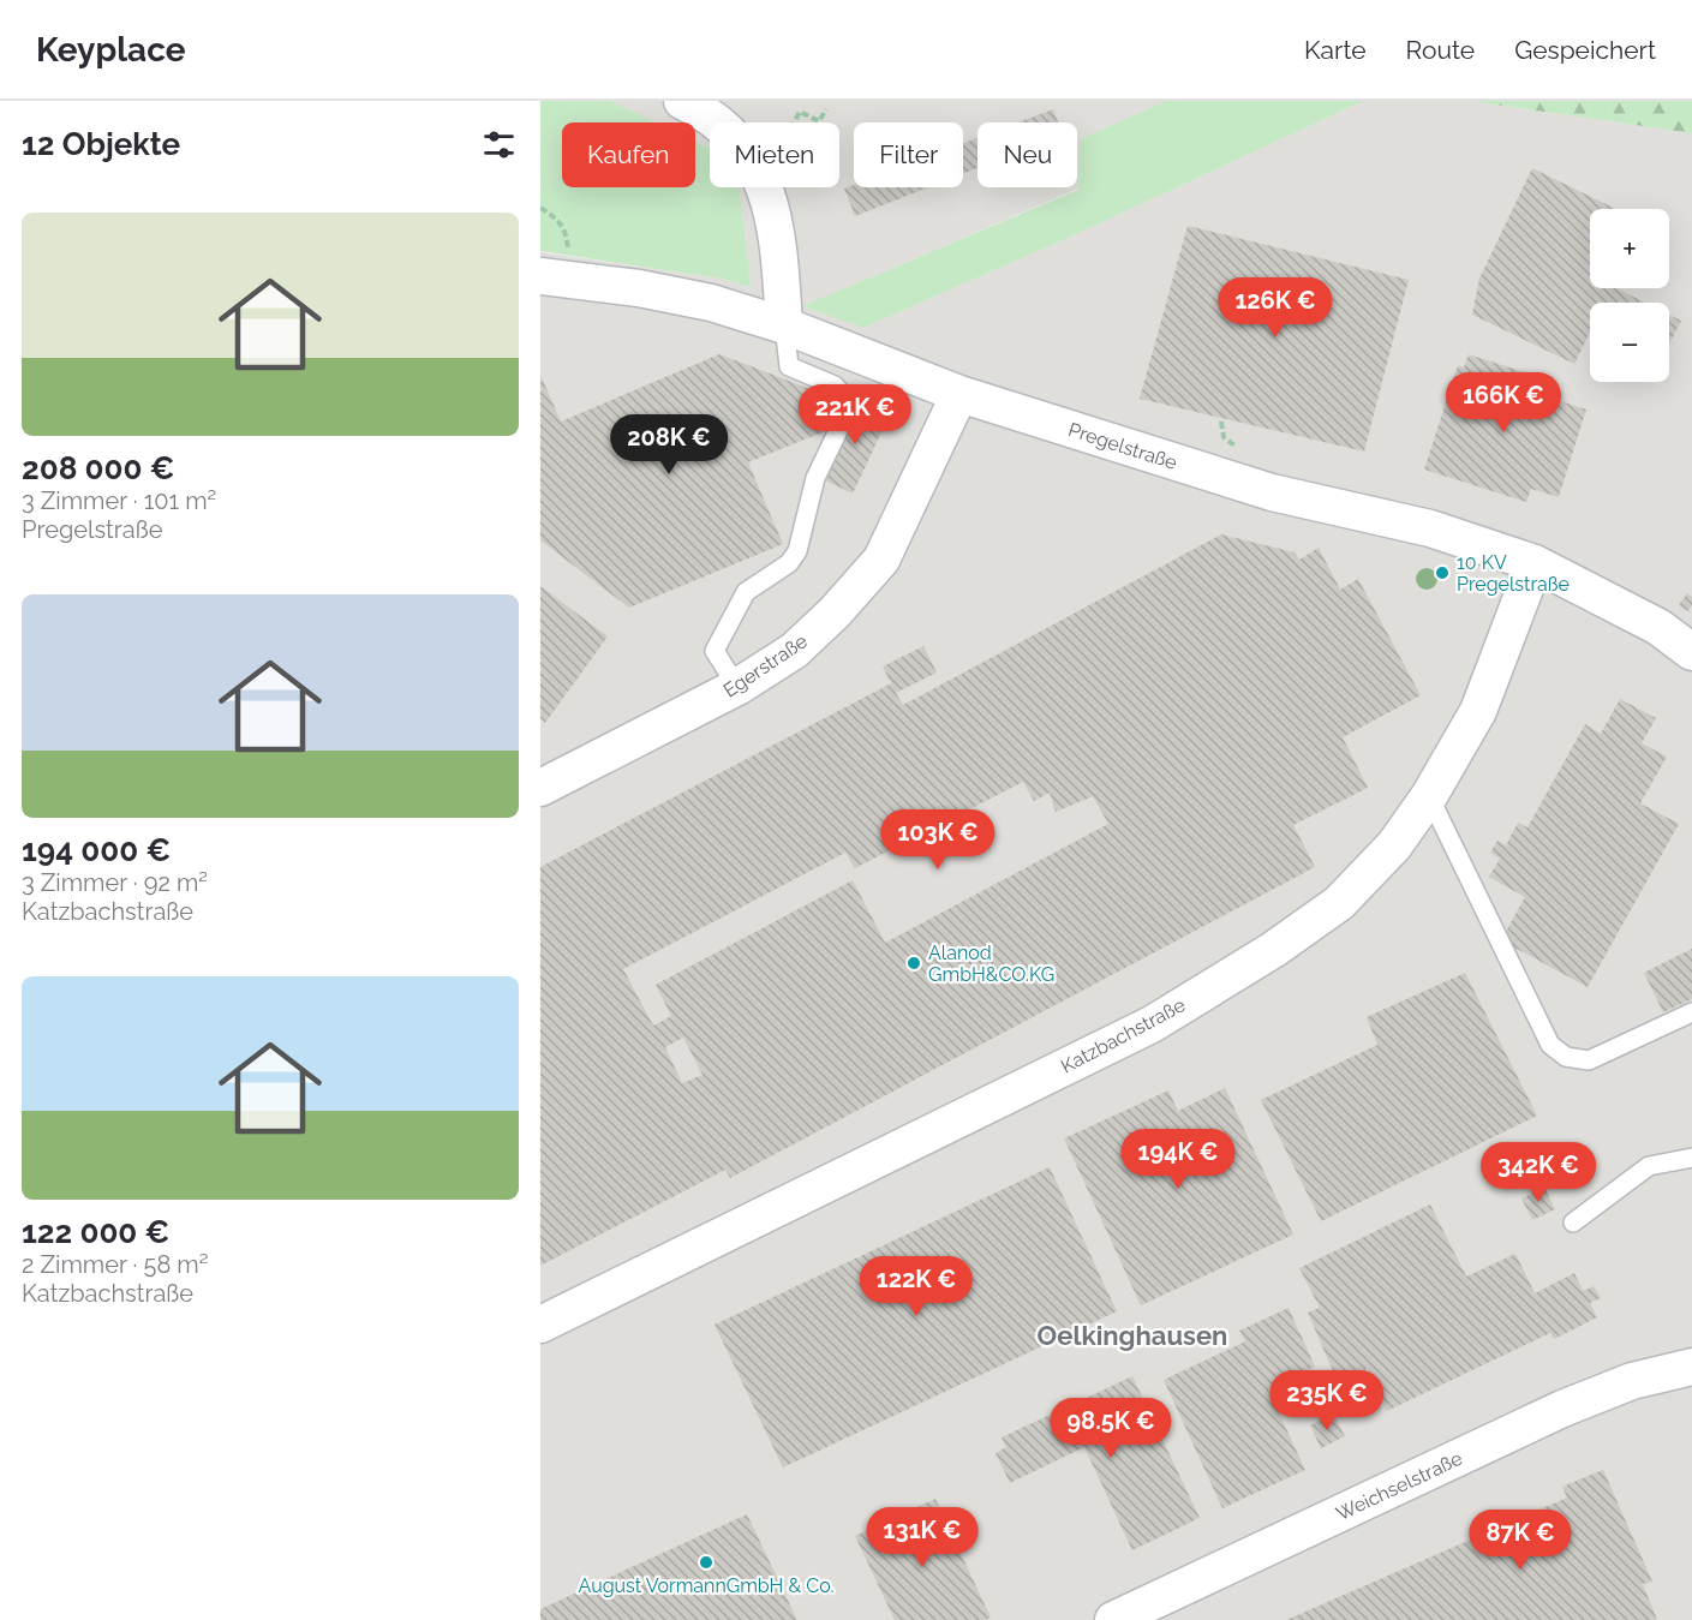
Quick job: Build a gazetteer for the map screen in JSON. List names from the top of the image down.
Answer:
{
  "streets": {
    "street": [
      "Pregelstraße",
      "Egerstraße",
      "Katzbachstraße",
      "Weichselstraße"
    ]
  },
  "crossings": [
    ["Pregelstraße", "Egerstraße"],
    ["Pregelstraße", "Katzbachstraße"]
  ],
  "districts": ["Oelkinghausen"],
  "places": ["10 KV Pregelstraße", "Alanod GmbH&CO.KG", "August VormannGmbH & Co."],
  "page": {
    "header": "Keyplace",
    "nav": ["Karte", "Route", "Gespeichert"],
    "heading": "12 Objekte",
    "chip": [
      "Kaufen",
      "Mieten",
      "Filter",
      "Neu"
    ],
    "list": [
      {
        "name": "208 000 €",
        "note": "3 Zimmer · 101 m² · Pregelstraße"
      },
      {
        "name": "194 000 €",
        "note": "3 Zimmer · 92 m² · Katzbachstraße"
      },
      {
        "name": "122 000 €",
        "note": "2 Zimmer · 58 m² · Katzbachstraße"
      }
    ],
    "map_buttons": ["+", "−"],
    "price": [
      "126K €",
      "166K €",
      "221K €",
      "208K €",
      "103K €",
      "194K €",
      "342K €",
      "122K €",
      "235K €",
      "98.5K €",
      "131K €",
      "87K €"
    ]
  }
}
